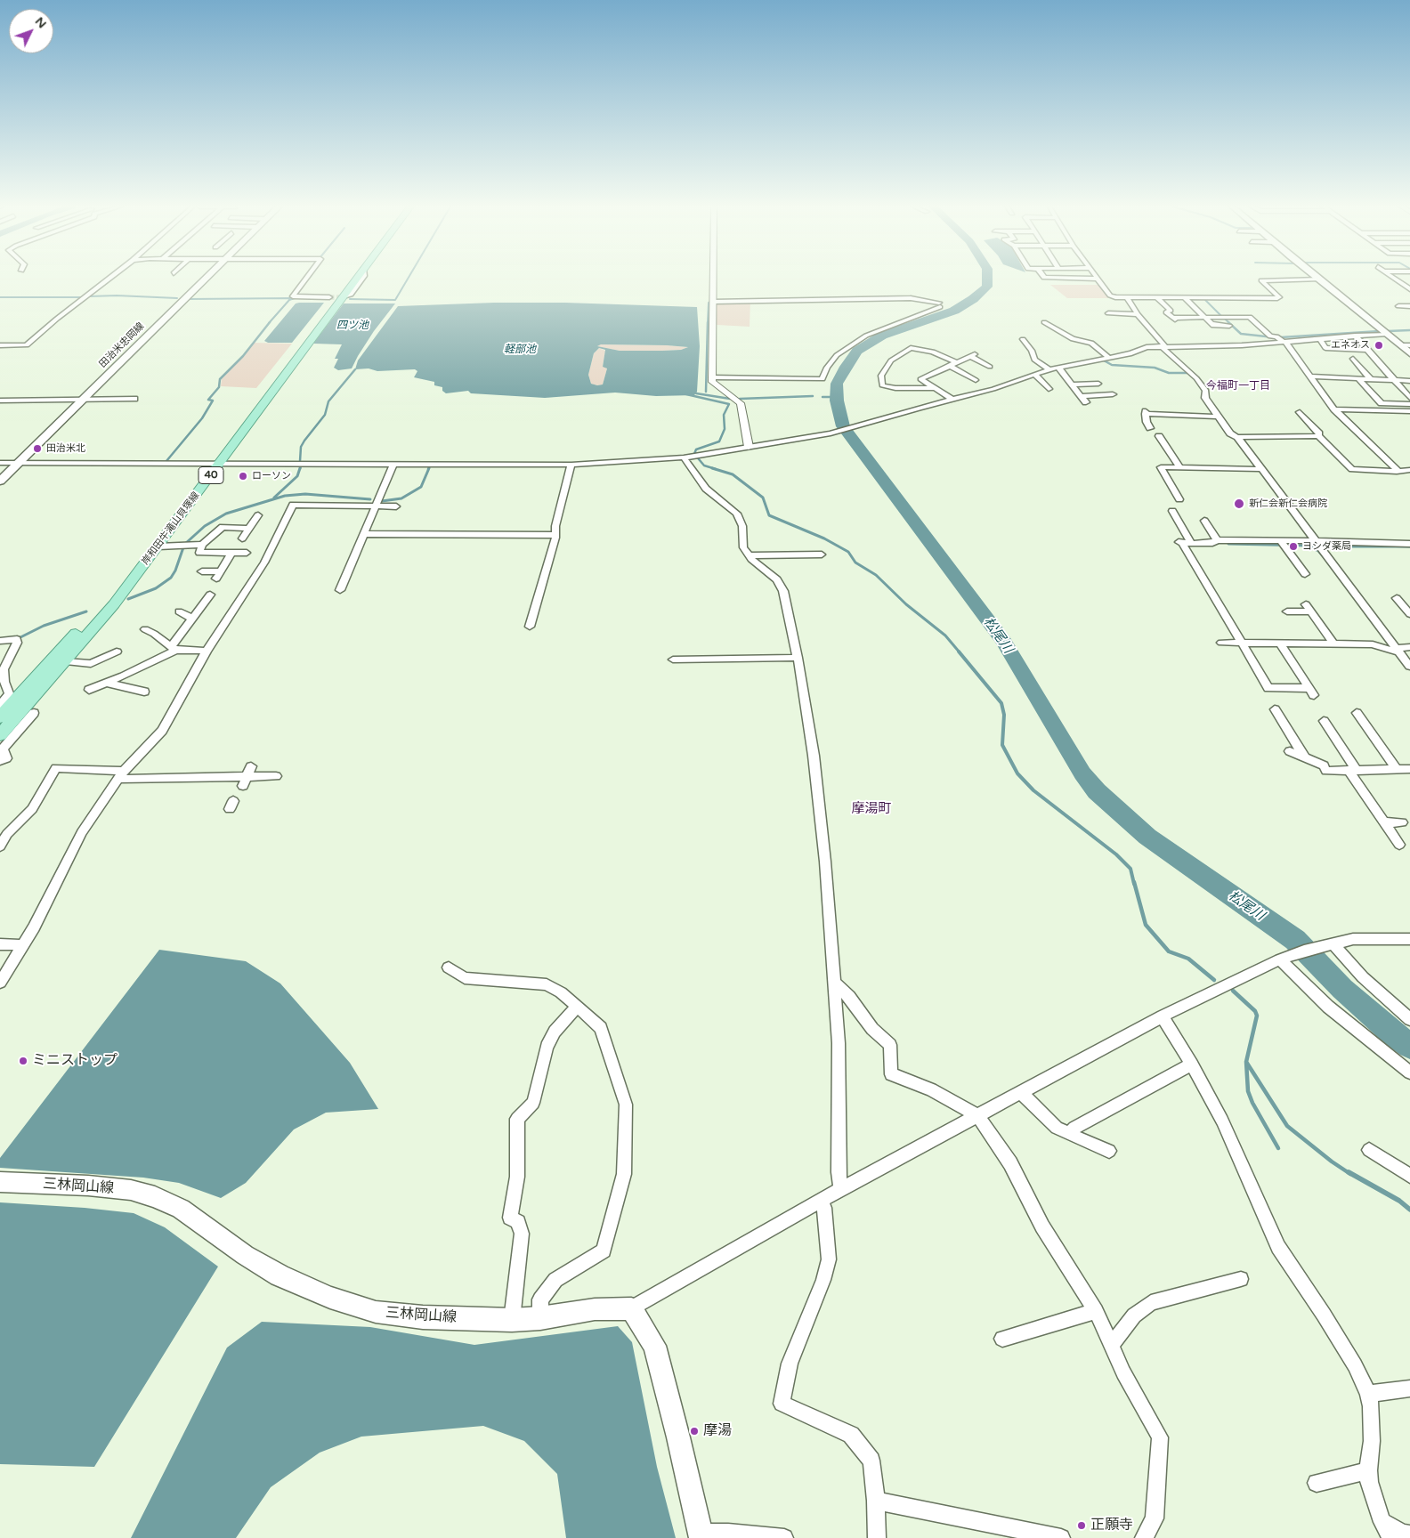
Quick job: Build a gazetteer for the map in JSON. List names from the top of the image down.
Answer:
{
  "streets": {
    "main road": [
      "田治米忠岡線",
      "40",
      "岸和田牛滝山貝塚線",
      "三林岡山線"
    ]
  },
  "districts": ["今福町一丁目", "摩湯町"],
  "water": ["四ツ池", "軽部池", "松尾川"],
  "places": [
    "エネオス",
    "田治米北",
    "ローソン",
    "新仁会新仁会病院",
    "ヨシダ薬局",
    "ミニストップ",
    "摩湯",
    "正願寺"
  ],
  "north": "top right"
}
